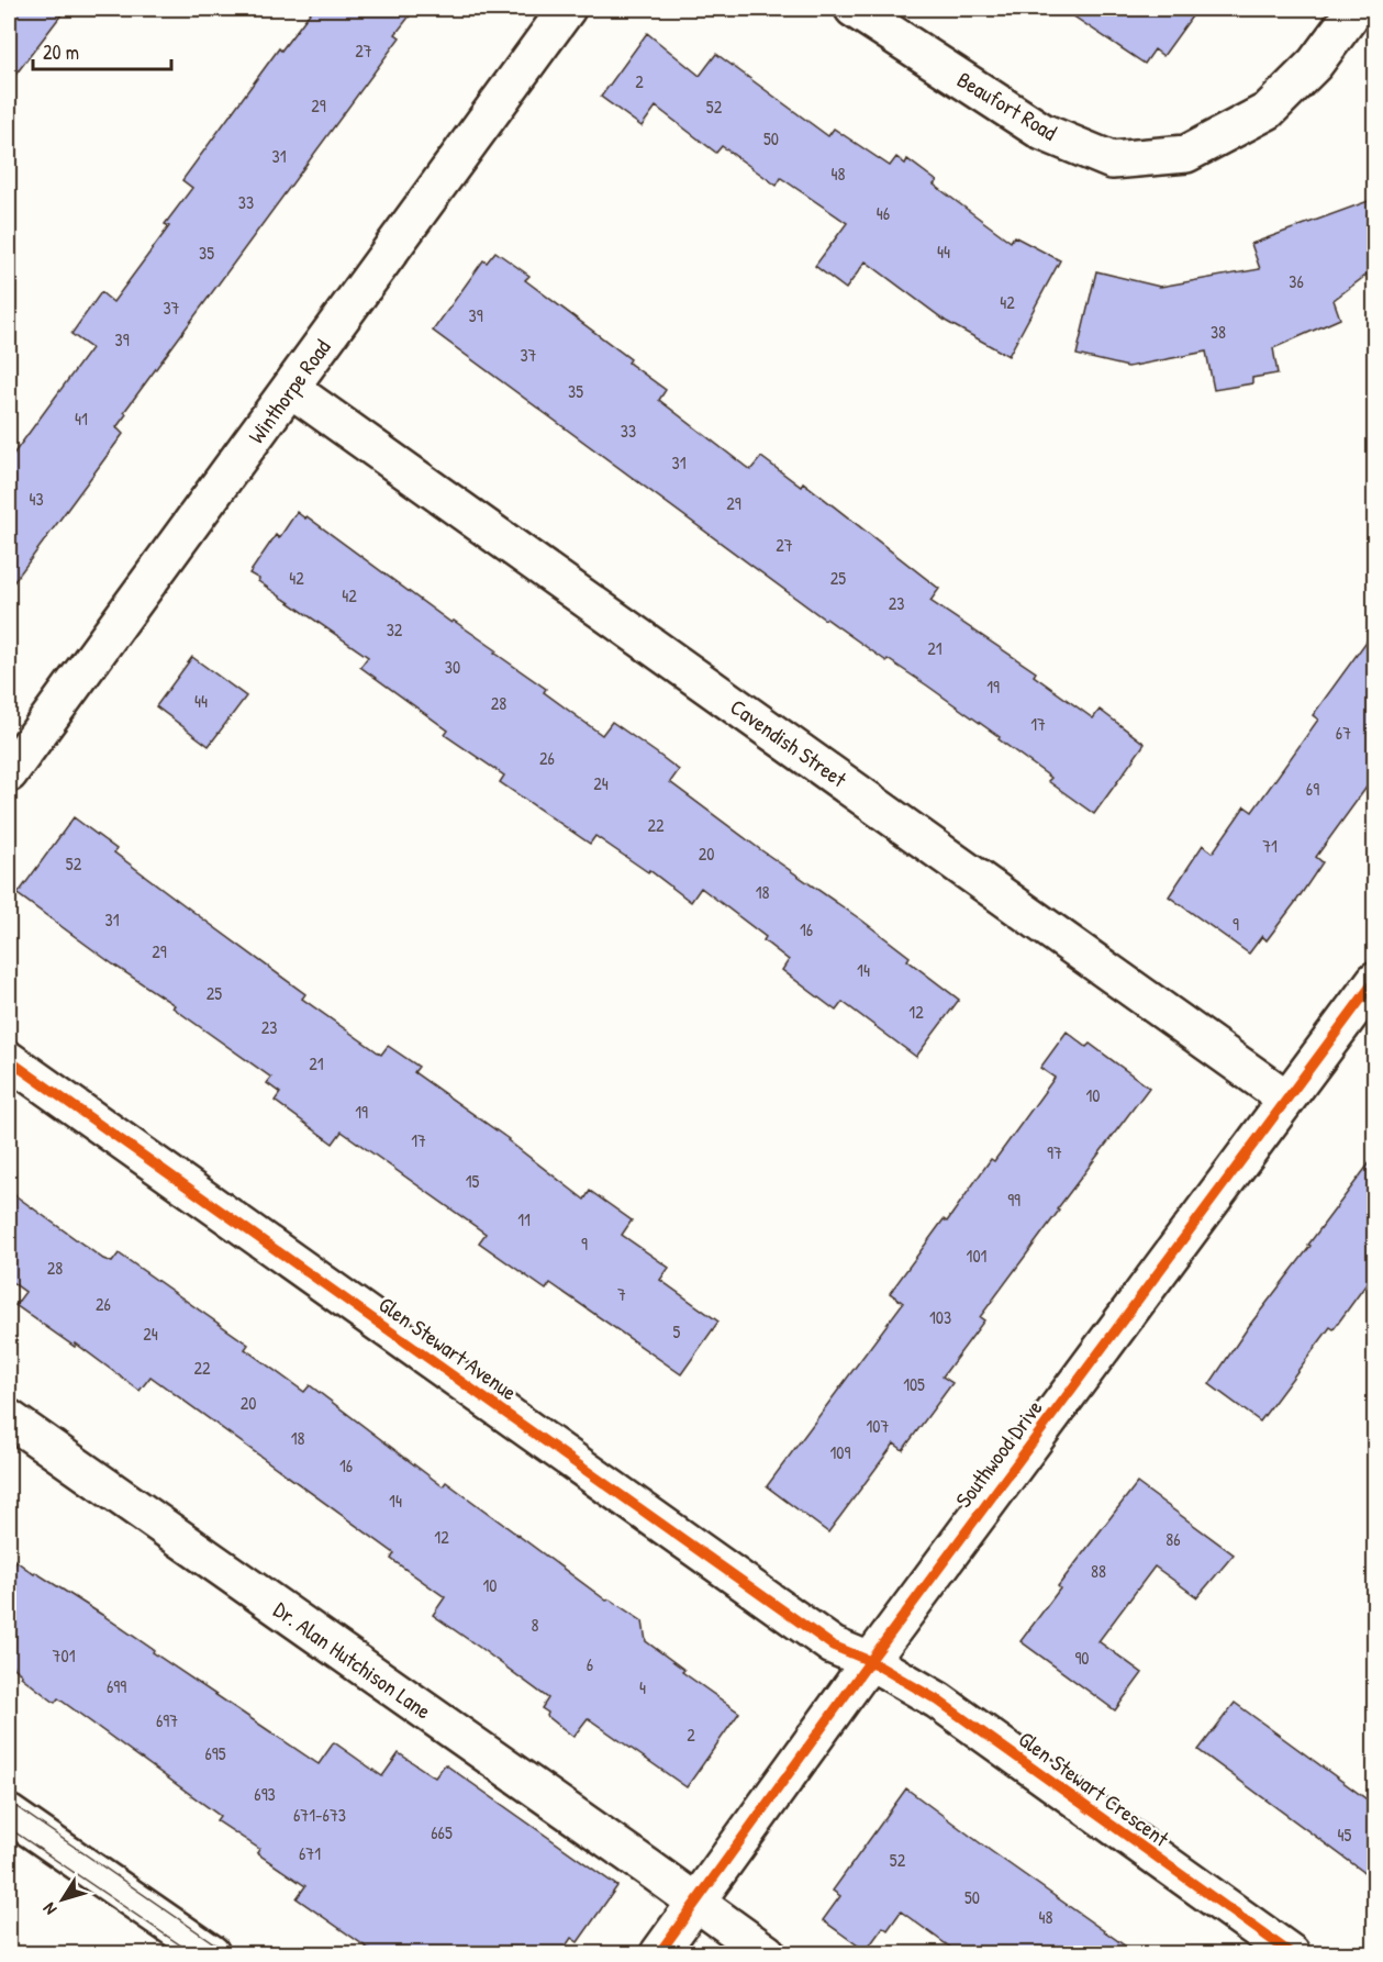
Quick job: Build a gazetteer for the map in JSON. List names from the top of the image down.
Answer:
{
  "streets": {
    "street": [
      "Beaufort Road",
      "Winthorpe Road",
      "Cavendish Street",
      "Glen Stewart Avenue",
      "Southwood Drive",
      "Dr. Alan Hutchison Lane",
      "Glen Stewart Crescent"
    ]
  },
  "crossings": [
    ["Winthorpe Road", "Cavendish Street"],
    ["Cavendish Street", "Southwood Drive"],
    ["Glen Stewart Avenue", "Southwood Drive"],
    ["Glen Stewart Avenue", "Glen Stewart Crescent"],
    ["Southwood Drive", "Dr. Alan Hutchison Lane"],
    ["Southwood Drive", "Glen Stewart Crescent"]
  ],
  "house_numbers": [
    "27",
    "2",
    "29",
    "52",
    "50",
    "31",
    "48",
    "33",
    "46",
    "44",
    "35",
    "36",
    "42",
    "37",
    "39",
    "38",
    "39",
    "37",
    "35",
    "41",
    "33",
    "31",
    "43",
    "29",
    "27",
    "42",
    "25",
    "42",
    "23",
    "32",
    "21",
    "30",
    "19",
    "44",
    "28",
    "17",
    "67",
    "26",
    "24",
    "69",
    "22",
    "71",
    "20",
    "52",
    "18",
    "31",
    "9",
    "16",
    "29",
    "14",
    "25",
    "12",
    "23",
    "21",
    "10",
    "19",
    "17",
    "97",
    "15",
    "99",
    "11",
    "9",
    "101",
    "28",
    "7",
    "26",
    "103",
    "5",
    "24",
    "22",
    "105",
    "20",
    "107",
    "18",
    "109",
    "16",
    "14",
    "12",
    "86",
    "88",
    "10",
    "8",
    "701",
    "90",
    "6",
    "699",
    "4",
    "697",
    "2",
    "695",
    "693",
    "671-673",
    "665",
    "45",
    "671",
    "52",
    "50",
    "48"
  ],
  "scale_bar": "20 m",
  "north": "bottom left"
}
